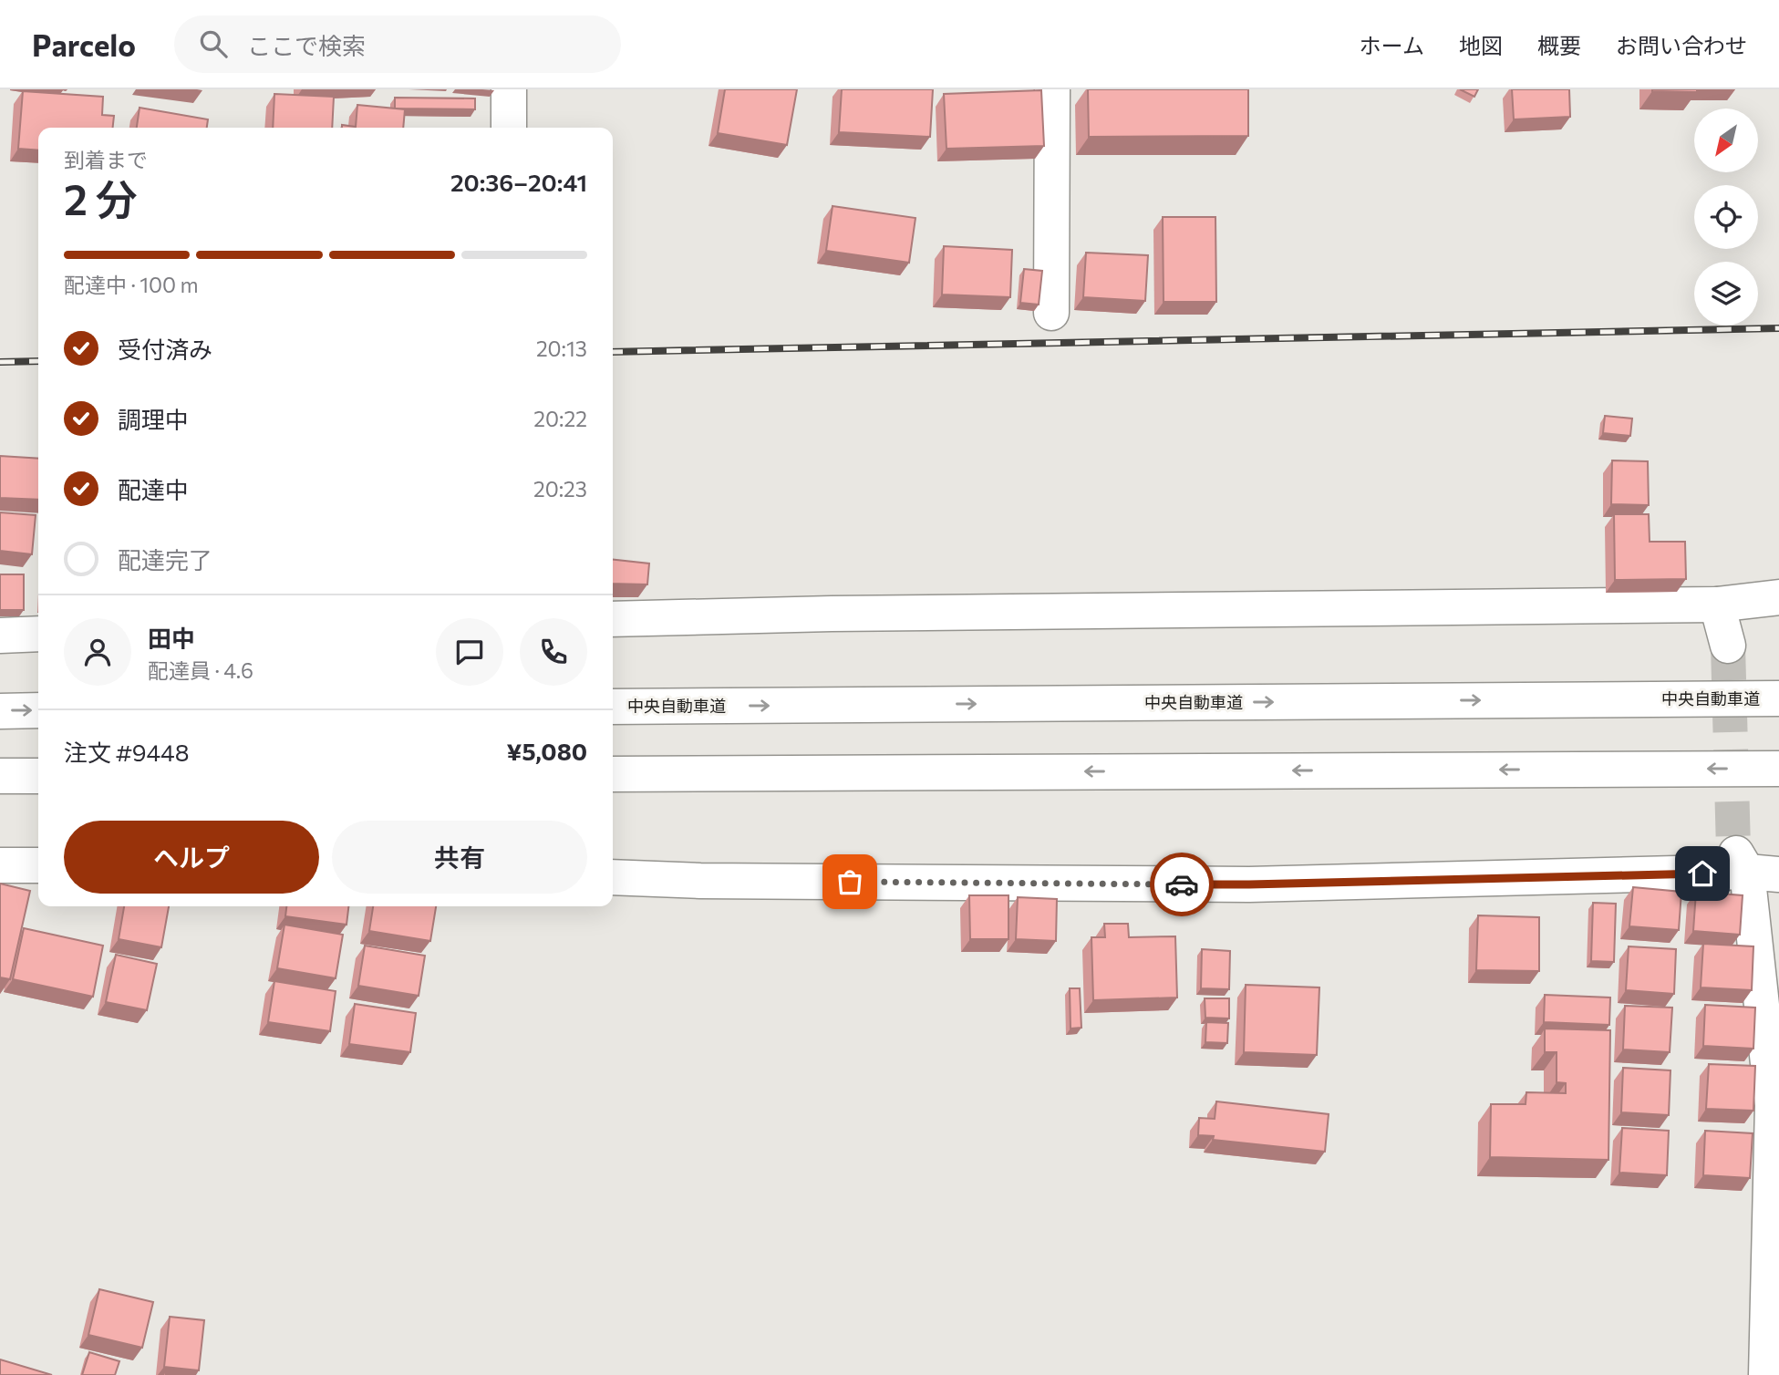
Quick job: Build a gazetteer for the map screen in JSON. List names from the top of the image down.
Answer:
{
  "streets": {
    "main road": ["中央自動車道"]
  },
  "north": "bottom left",
  "page": {
    "header": "Parcelo",
    "search": "ここで検索",
    "nav": [
      "ホーム",
      "地図",
      "概要",
      "お問い合わせ"
    ],
    "heading": ["2 分", "到着まで", "20:36–20:41"],
    "panel": [
      "田中",
      "配達員 · 4.6",
      "注文 #9448",
      "¥5,080"
    ],
    "bar": "配達中 · 100 m",
    "list": [
      ["受付済み", "20:13"],
      ["調理中", "20:22"],
      ["配達中", "20:23"],
      "配達完了"
    ],
    "buttons": ["ヘルプ", "共有"]
  }
}
